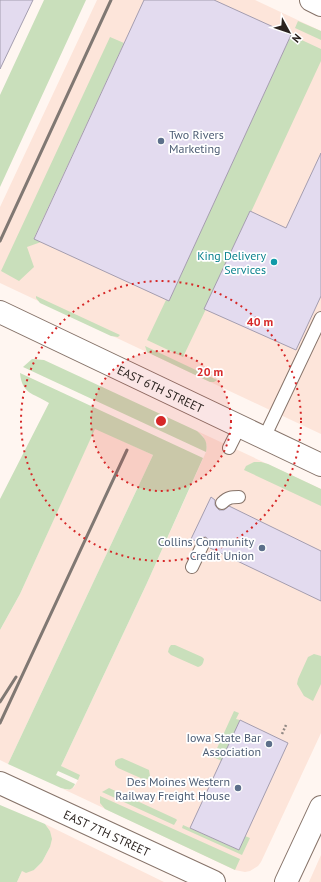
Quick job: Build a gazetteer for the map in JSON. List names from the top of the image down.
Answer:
{
  "streets": {
    "main road": ["EAST 6TH STREET", "EAST 7TH STREET"]
  },
  "places": [
    "Two Rivers Marketing",
    "King Delivery Services",
    "Collins Community Credit Union",
    "Iowa State Bar Association",
    "Des Moines Western Railway Freight House"
  ],
  "north": "bottom right",
  "rings": ["40 m", "20 m"]
}
